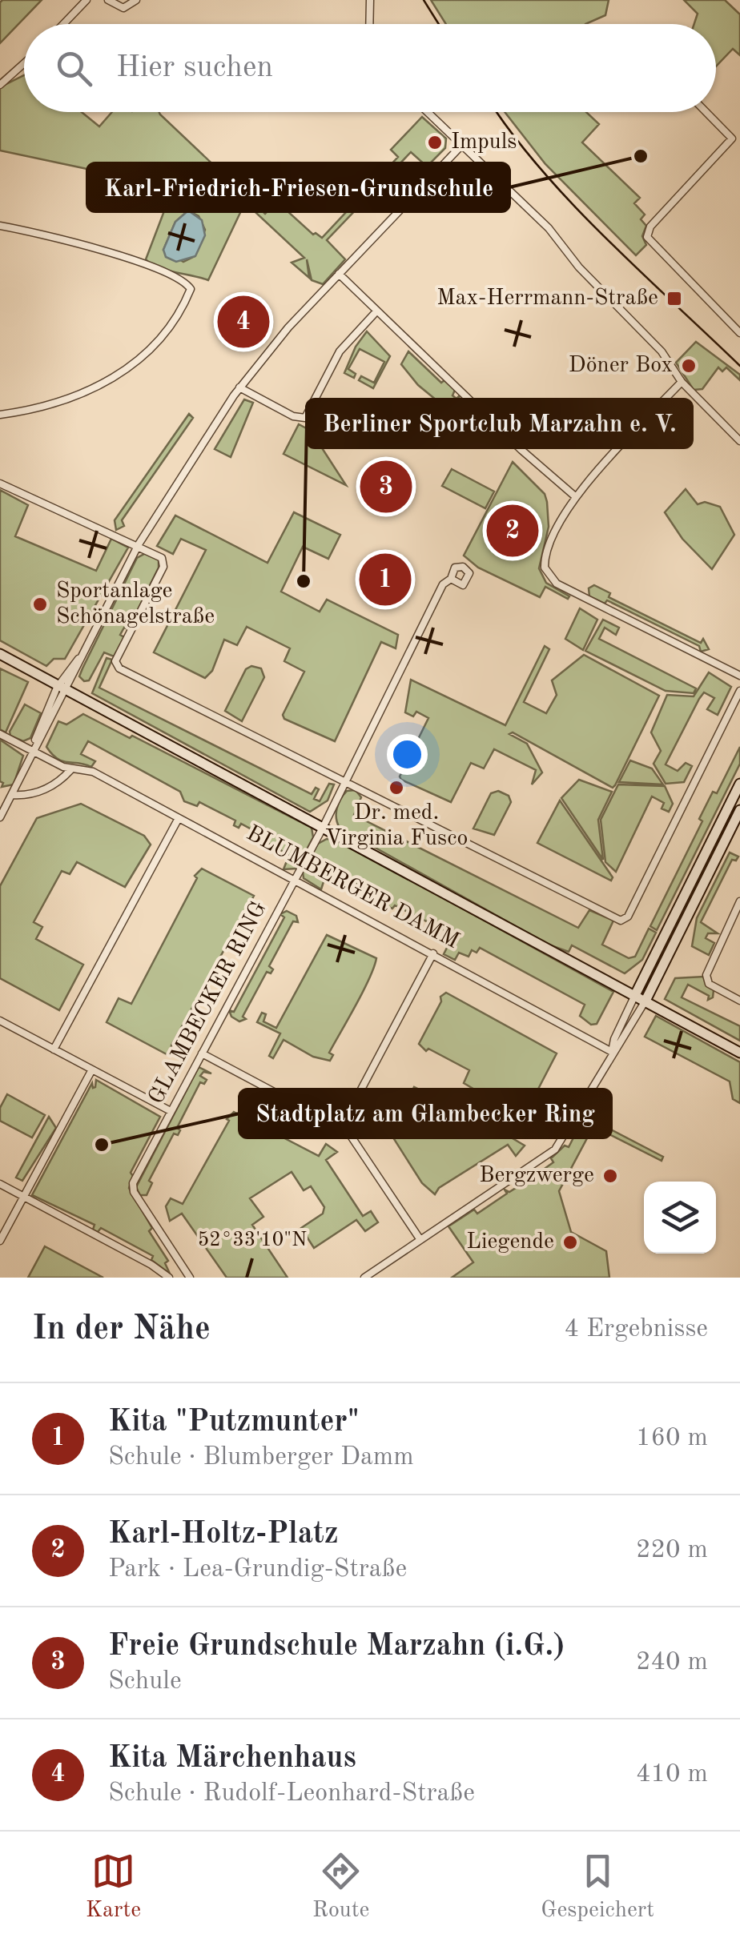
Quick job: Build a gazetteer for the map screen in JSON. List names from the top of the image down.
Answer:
{
  "streets": {
    "main road": ["BLUMBERGER DAMM"],
    "street": ["GLAMBECKER RING"]
  },
  "crossings": [
    ["BLUMBERGER DAMM", "GLAMBECKER RING"]
  ],
  "places": {
    "other": [
      "Impuls",
      "Karl-Friedrich-Friesen-Grundschule",
      "Döner Box",
      "Berliner Sportclub Marzahn e. V.",
      "Sportanlage Schönagelstraße",
      "Dr. med. Virginia Fusco",
      "Stadtplatz am Glambecker Ring",
      "Bergzwerge",
      "Liegende"
    ],
    "transit": ["Max-Herrmann-Straße"]
  },
  "page": {
    "search": "Hier suchen",
    "pins": [
      "4",
      "3",
      "2",
      "1"
    ],
    "heading": ["In der Nähe", "4 Ergebnisse"],
    "list": [
      {
        "mark": "1",
        "name": "Kita \"Putzmunter\"",
        "note": "Schule · Blumberger Damm",
        "value": "160 m"
      },
      {
        "mark": "2",
        "name": "Karl-Holtz-Platz",
        "note": "Park · Lea-Grundig-Straße",
        "value": "220 m"
      },
      {
        "mark": "3",
        "name": "Freie Grundschule Marzahn (i.G.)",
        "note": "Schule",
        "value": "240 m"
      },
      {
        "mark": "4",
        "name": "Kita Märchenhaus",
        "note": "Schule · Rudolf-Leonhard-Straße",
        "value": "410 m"
      }
    ],
    "nav": ["Karte", "Route", "Gespeichert"]
  },
  "coordinates": ["52°33'10\"N"]
}
